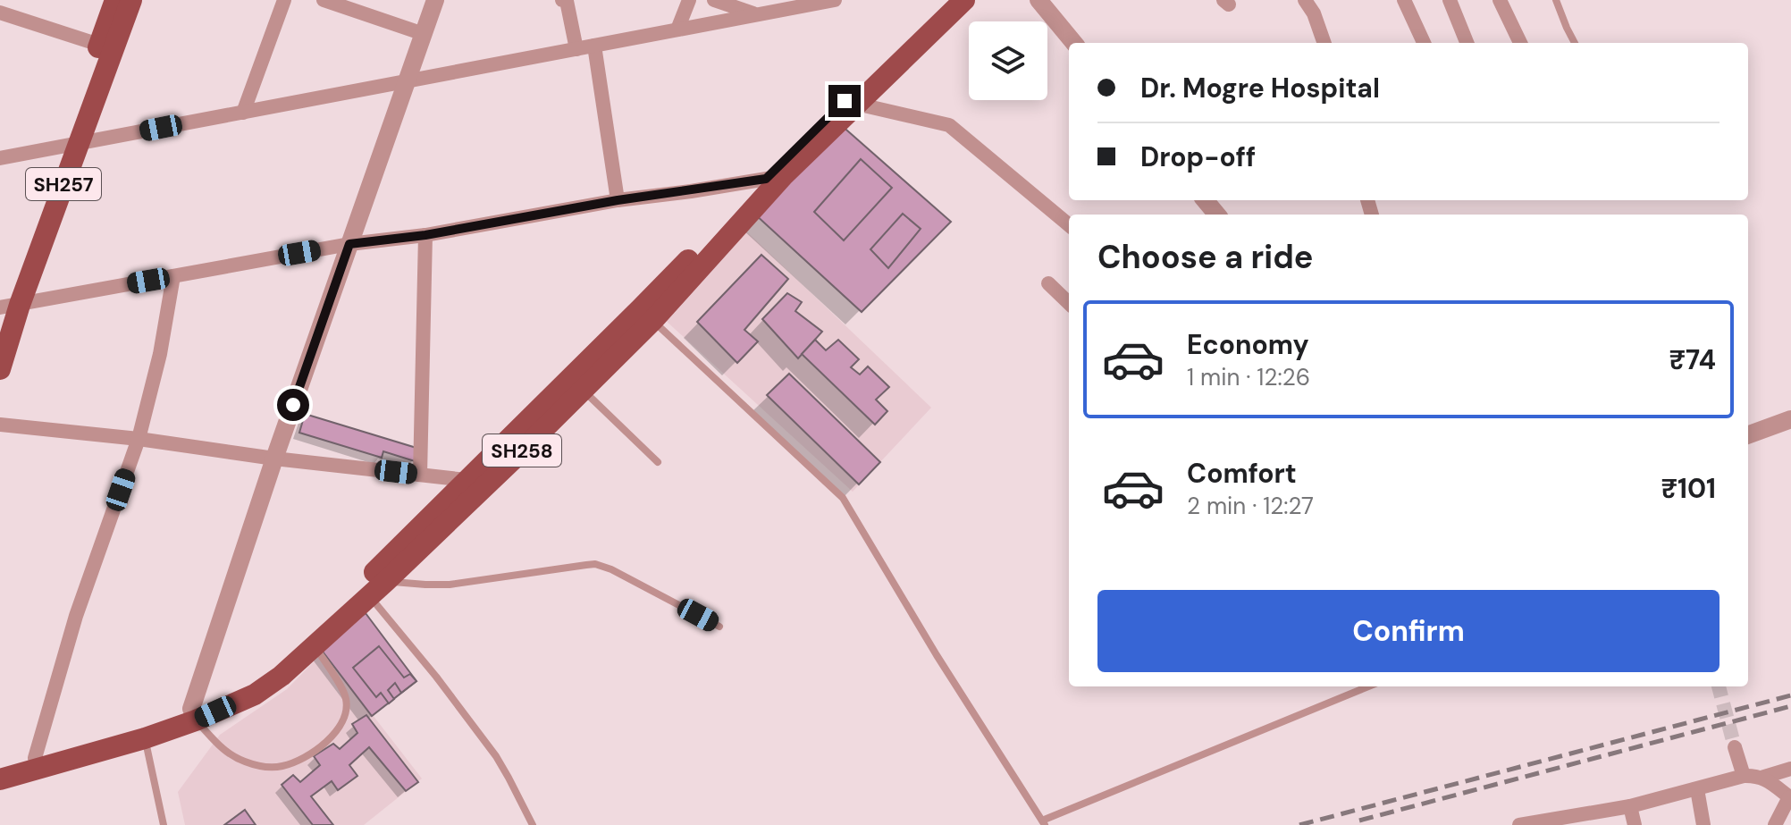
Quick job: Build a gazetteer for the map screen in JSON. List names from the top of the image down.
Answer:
{
  "streets": {
    "main road": ["SH257", "SH258"]
  },
  "page": {
    "banner": ["Dr. Mogre Hospital", "Drop-off"],
    "heading": "Choose a ride",
    "list": [
      {
        "name": "Economy",
        "note": "1 min · 12:26",
        "value": "₹74"
      },
      {
        "name": "Comfort",
        "note": "2 min · 12:27",
        "value": "₹101"
      }
    ],
    "buttons": "Confirm"
  }
}
